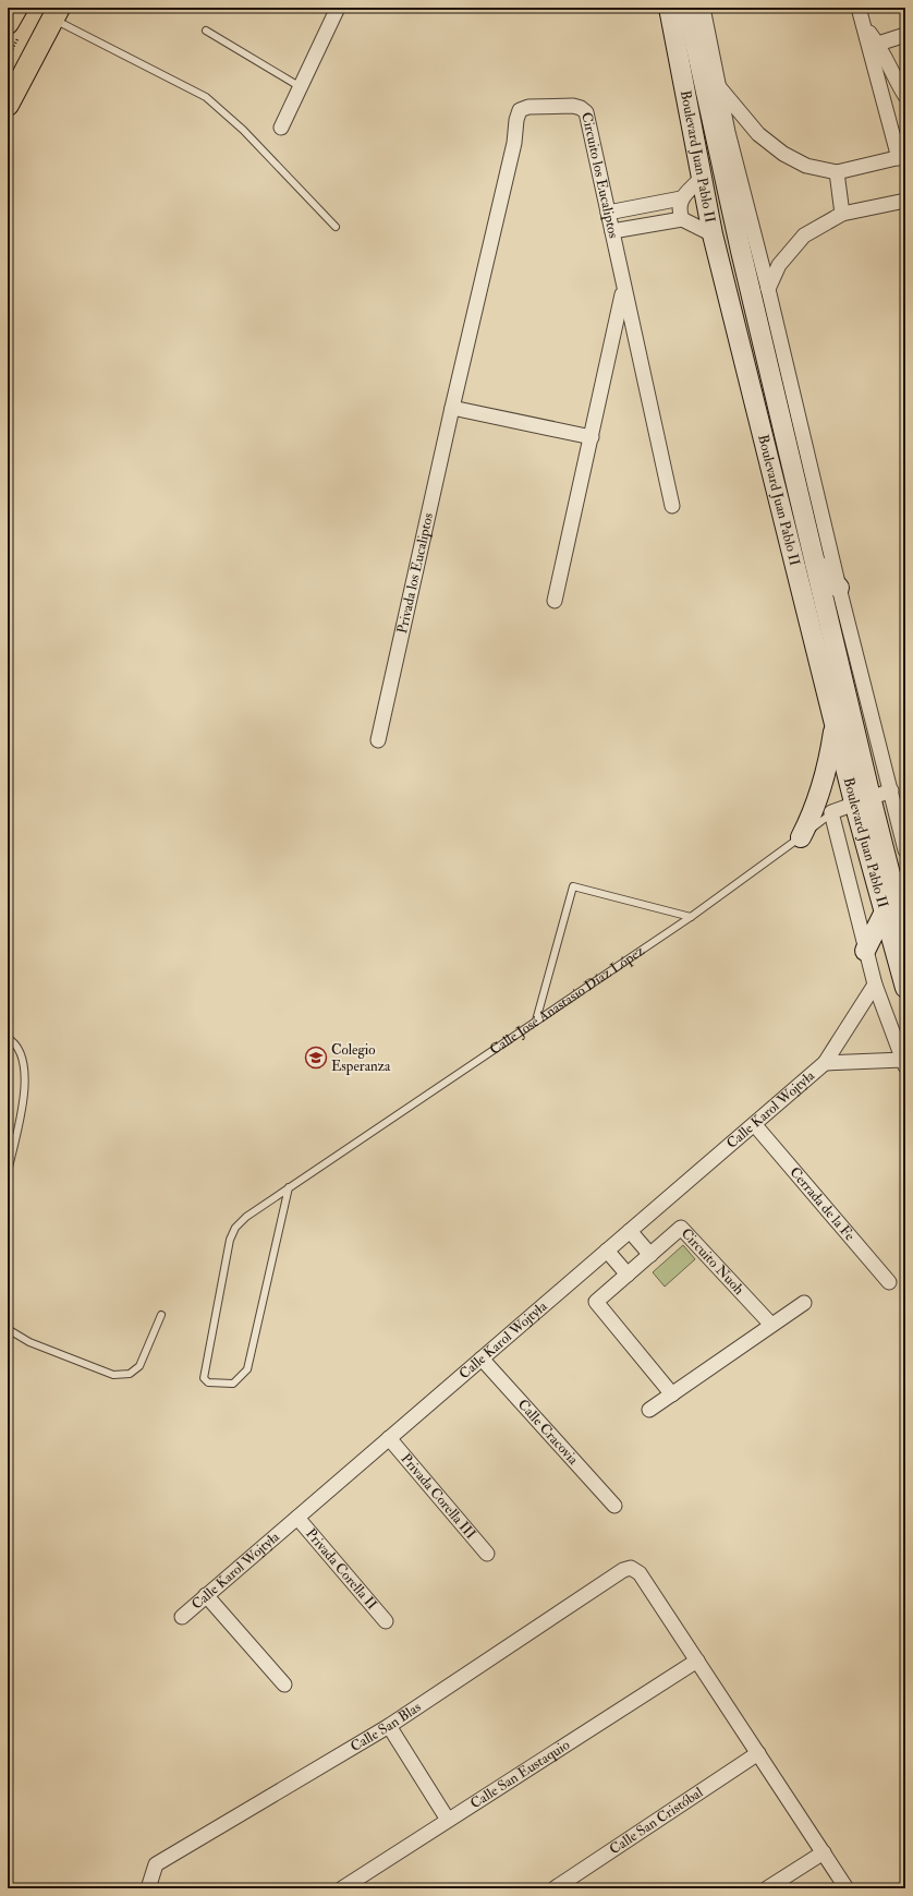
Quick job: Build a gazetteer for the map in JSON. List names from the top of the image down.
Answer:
{
  "streets": {
    "main road": ["Boulevard Juan Pablo II"],
    "street": [
      "Circuito los Eucaliptos",
      "Privada los Eucaliptos",
      "Calle José Anastasio Díaz López",
      "Calle Karol Wojtyła",
      "Cerrada de la Fe",
      "Circuito Nuoh",
      "Calle Cracovia",
      "Privada Corella III",
      "Privada Corella II",
      "Calle San Blas",
      "Calle San Eustaquio",
      "Calle San Cristóbal"
    ]
  },
  "crossings": [
    ["Boulevard Juan Pablo II", "Calle José Anastasio Díaz López"],
    ["Circuito los Eucaliptos", "Privada los Eucaliptos"],
    ["Calle Karol Wojtyła", "Cerrada de la Fe"],
    ["Calle Karol Wojtyła", "Calle Cracovia"],
    ["Calle Karol Wojtyła", "Privada Corella III"],
    ["Calle Karol Wojtyła", "Privada Corella II"],
    ["Calle San Blas", "Calle San Eustaquio"]
  ],
  "places": {
    "school or university": ["Colegio Esperanza"]
  }
}
